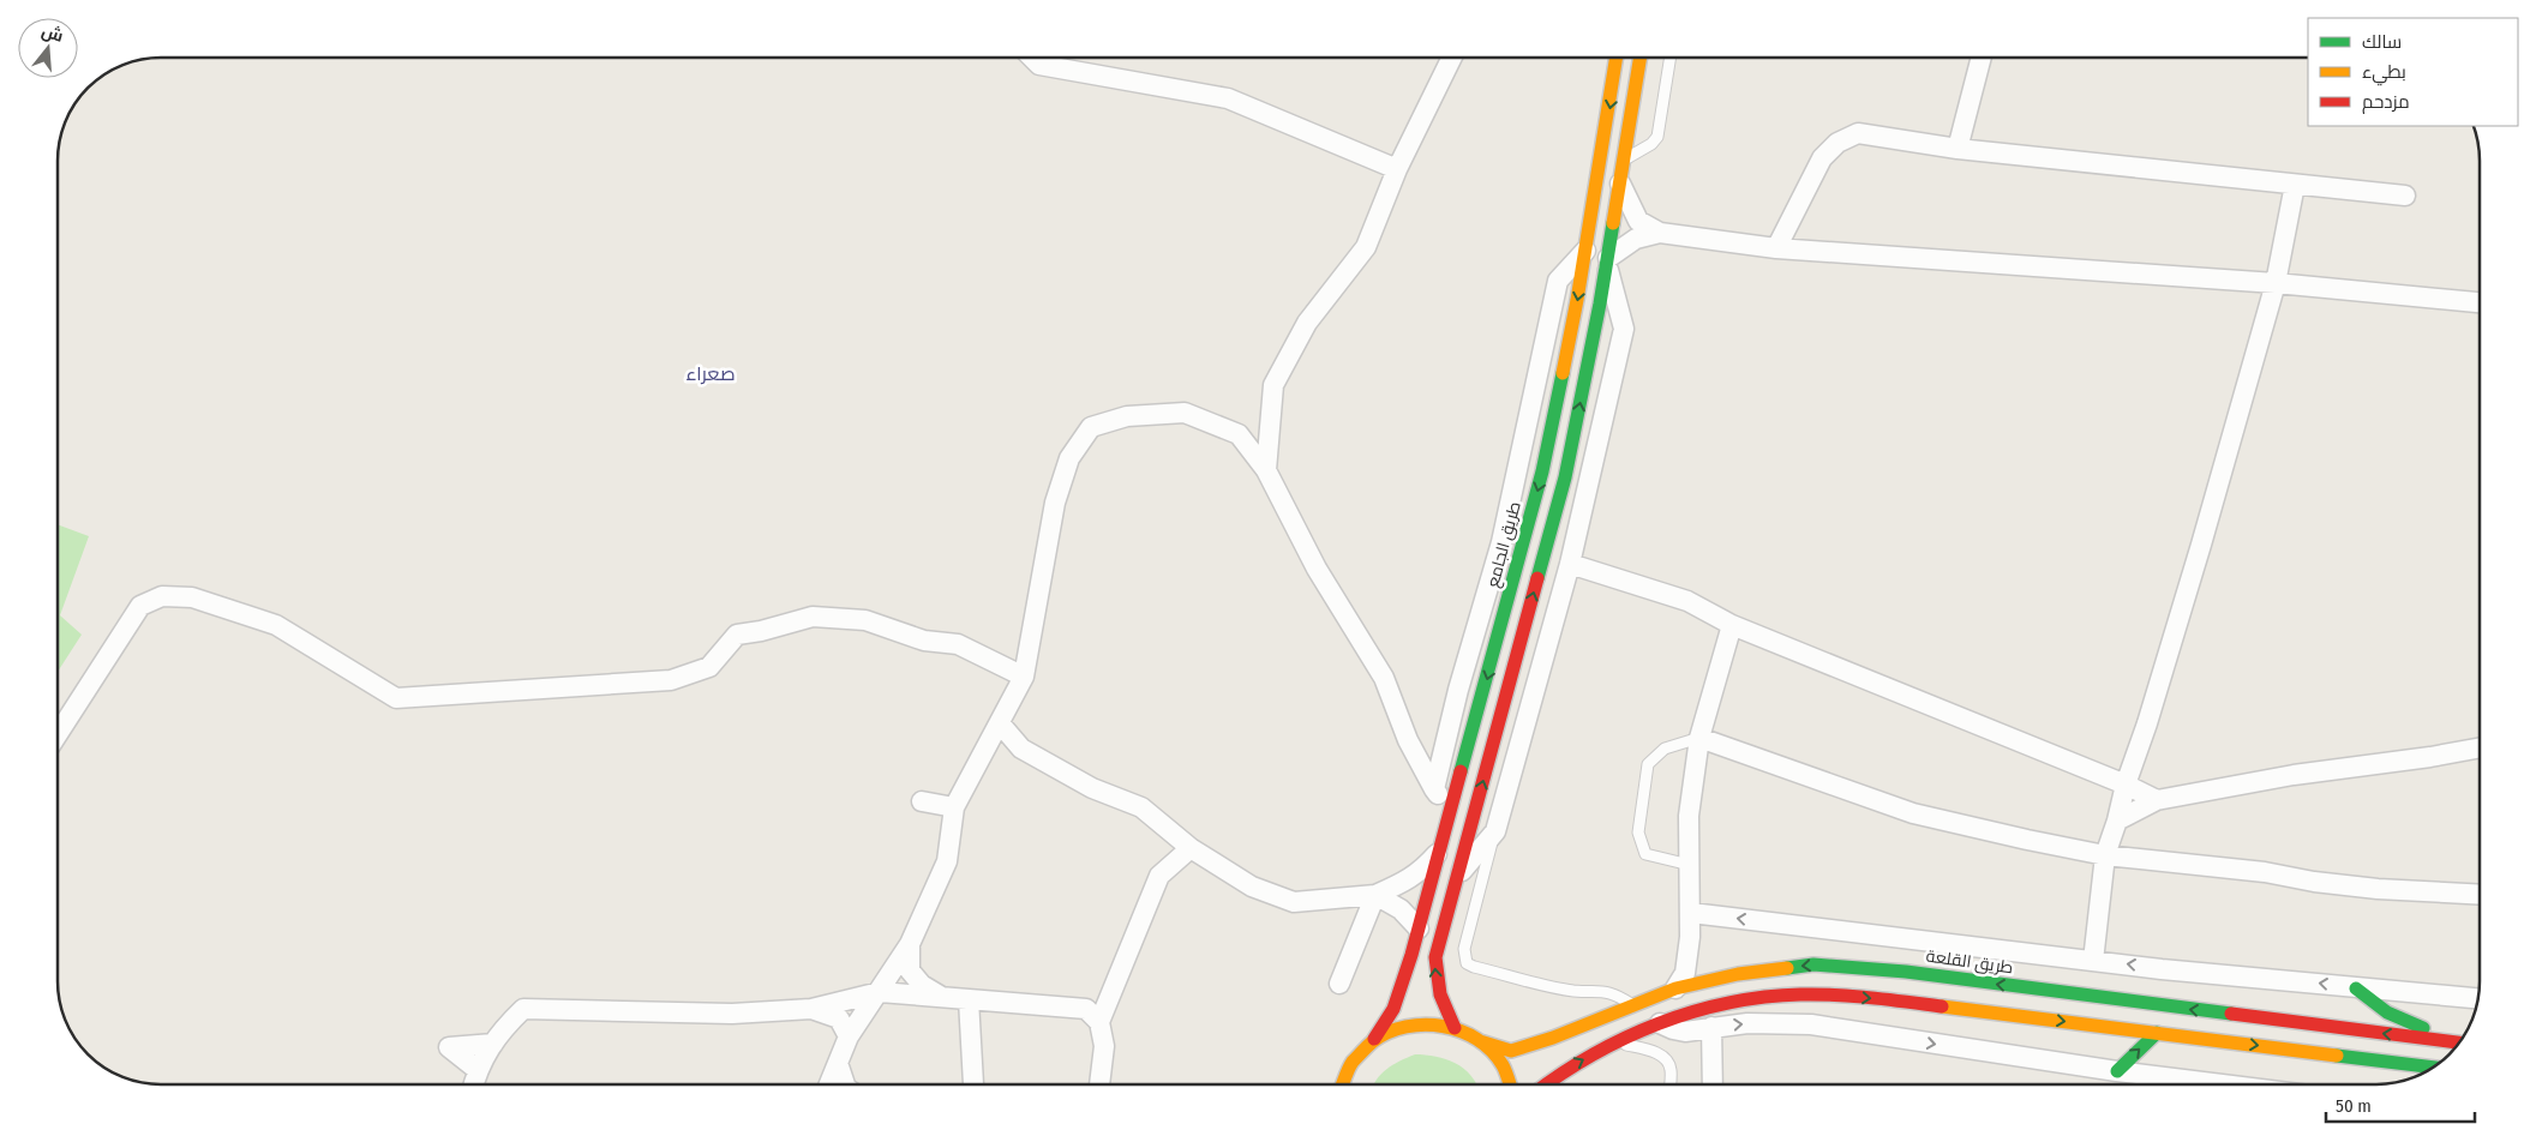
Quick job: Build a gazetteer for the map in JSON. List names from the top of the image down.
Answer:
{
  "streets": {
    "main road": ["طريق الجامع", "طريق القلعة"]
  },
  "districts": ["صعراء"],
  "legend": ["سالك", "بطيء", "مزدحم"],
  "scale_bar": "50 m",
  "north": "top"
}
